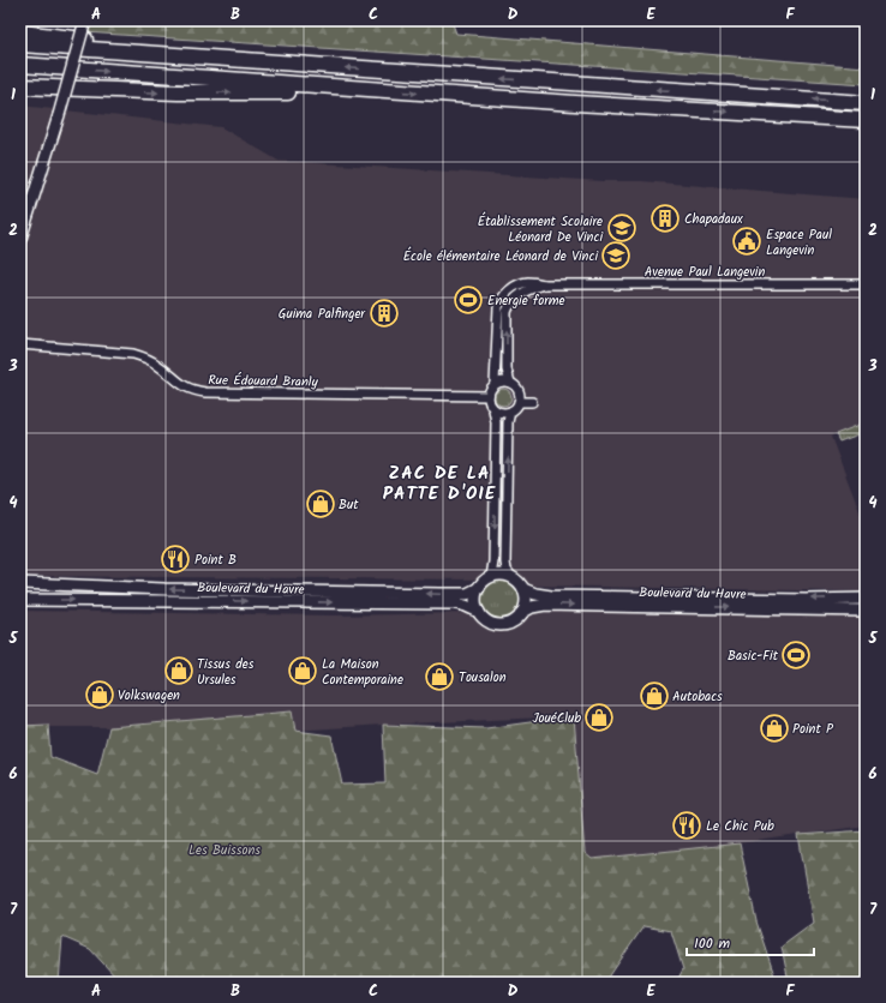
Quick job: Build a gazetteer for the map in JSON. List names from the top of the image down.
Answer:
{
  "streets": {
    "main road": ["Boulevard du Havre"],
    "street": ["Avenue Paul Langevin", "Rue Édouard Branly"]
  },
  "crossings": [
    ["Avenue Paul Langevin", "Rue Édouard Branly"]
  ],
  "districts": ["ZAC DE LA PATTE D'OIE"],
  "parks": ["Les Buissons"],
  "places": {
    "building": ["Chapadaux", "Guima Palfinger"],
    "school or university": ["Établissement Scolaire Léonard De Vinci", "École élémentaire Léonard de Vinci"],
    "public building": ["Espace Paul Langevin"],
    "sports": ["Energie forme", "Basic-Fit"],
    "shop": [
      "But",
      "Tissus des Ursules",
      "La Maison Contemporaine",
      "Tousalon",
      "Volkswagen",
      "Autobacs",
      "JouéClub",
      "Point P"
    ],
    "restaurant": ["Point B", "Le Chic Pub"]
  },
  "scale_bar": "100 m",
  "grid": {
    "columns": [
      "A",
      "B",
      "C",
      "D",
      "E",
      "F"
    ],
    "rows": [
      "1",
      "2",
      "3",
      "4",
      "5",
      "6",
      "7"
    ]
  }
}
